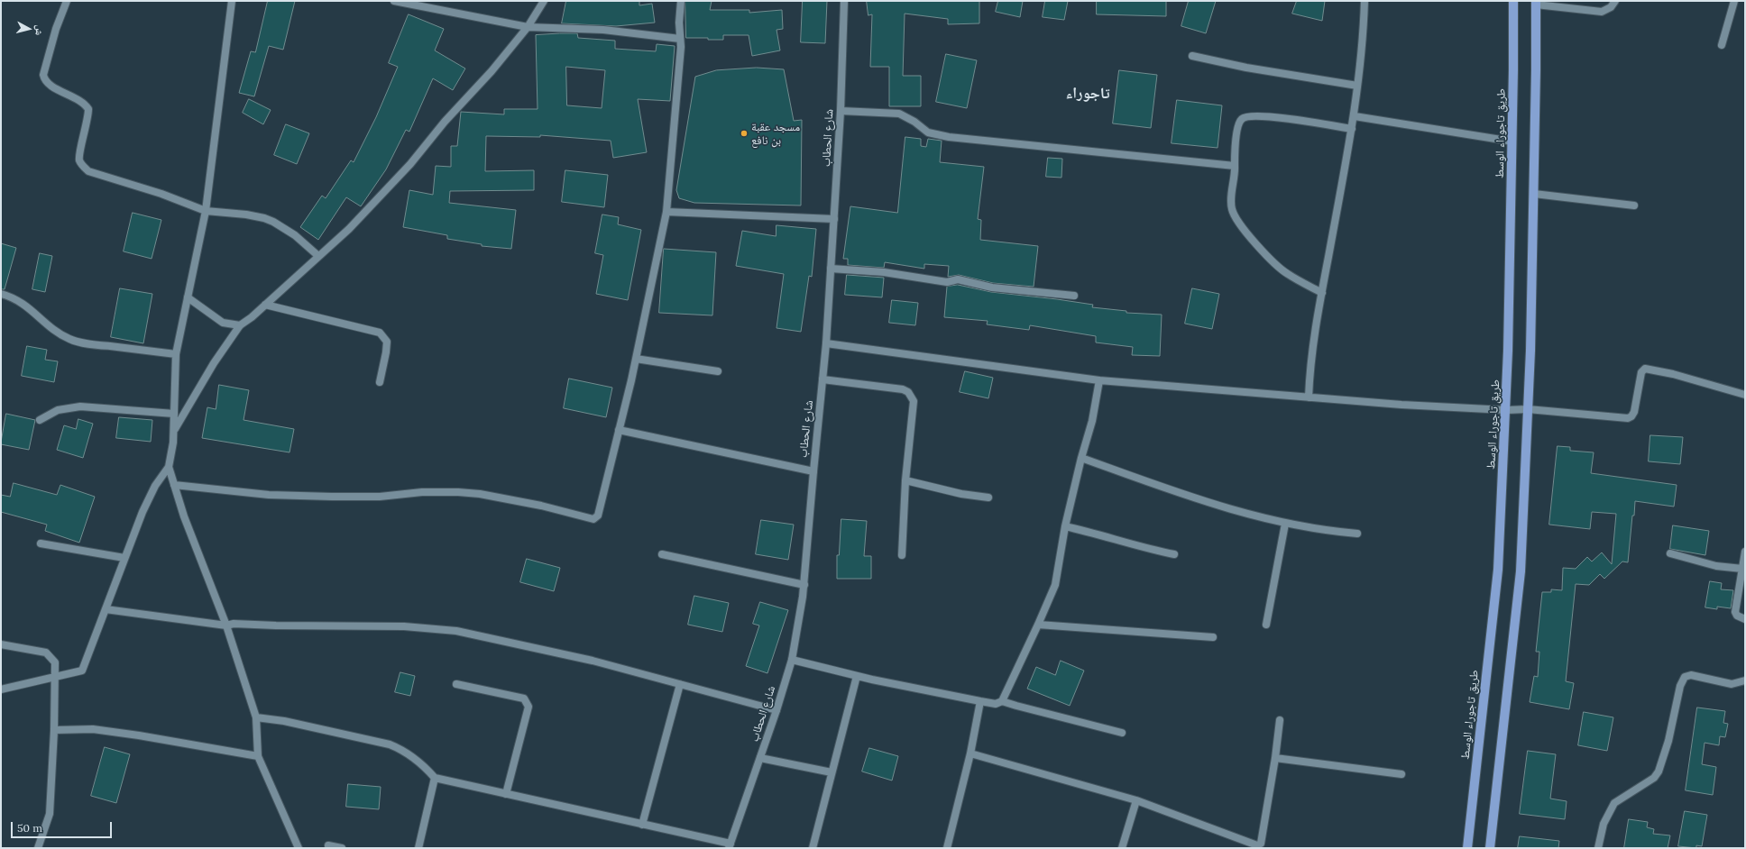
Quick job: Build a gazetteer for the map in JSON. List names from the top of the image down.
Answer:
{
  "streets": {
    "main road": ["طريق تاجوراء الوسط"],
    "street": ["شارع الحطاب"]
  },
  "districts": ["تاجوراء"],
  "places": ["مسجد عقبة بن نافع"],
  "scale_bar": "50 m",
  "north": "right"
}
